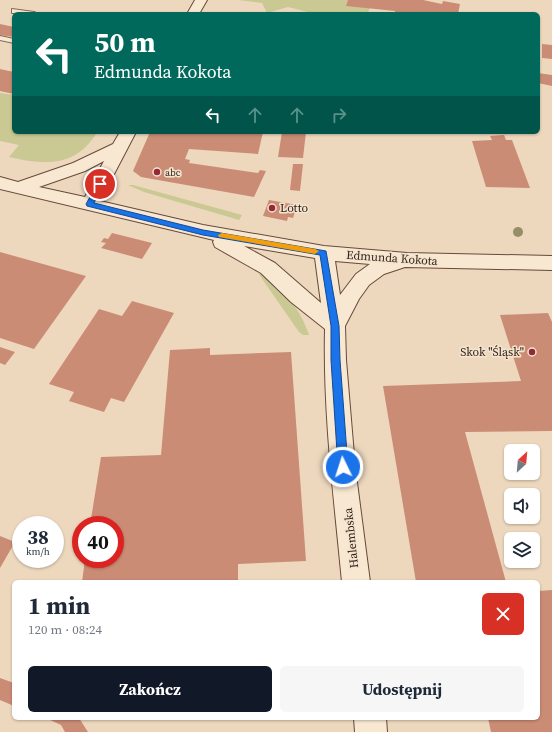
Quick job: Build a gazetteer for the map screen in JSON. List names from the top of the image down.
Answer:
{
  "streets": {
    "street": ["Edmunda Kokota", "Halembska"]
  },
  "crossings": [
    ["Edmunda Kokota", "Halembska"]
  ],
  "places": ["abc", "Lotto", "Skok \"Śląsk\""],
  "north": "top right",
  "page": {
    "turn": ["50 m", "Edmunda Kokota"],
    "speed": "38 km/h",
    "limit": "40",
    "heading": ["1 min", "120 m · 08:24"],
    "buttons": ["Zakończ", "Udostępnij"]
  }
}
